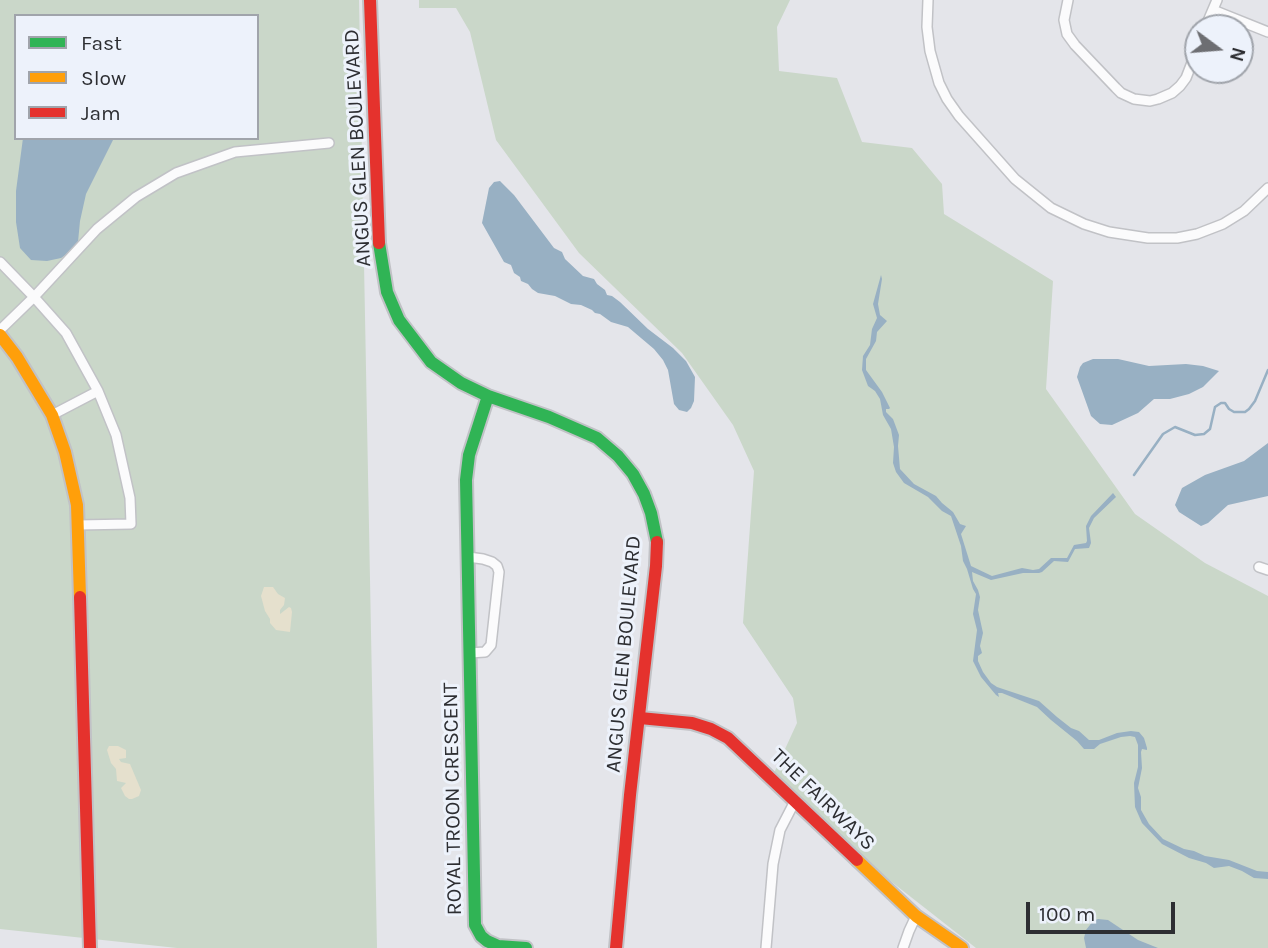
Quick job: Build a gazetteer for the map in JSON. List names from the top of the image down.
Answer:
{
  "streets": {
    "street": ["ANGUS GLEN BOULEVARD", "ROYAL TROON CRESCENT", "THE FAIRWAYS"]
  },
  "crossings": [
    ["ANGUS GLEN BOULEVARD", "ROYAL TROON CRESCENT"],
    ["ANGUS GLEN BOULEVARD", "THE FAIRWAYS"]
  ],
  "legend": ["Fast", "Slow", "Jam"],
  "scale_bar": "100 m",
  "north": "right"
}
